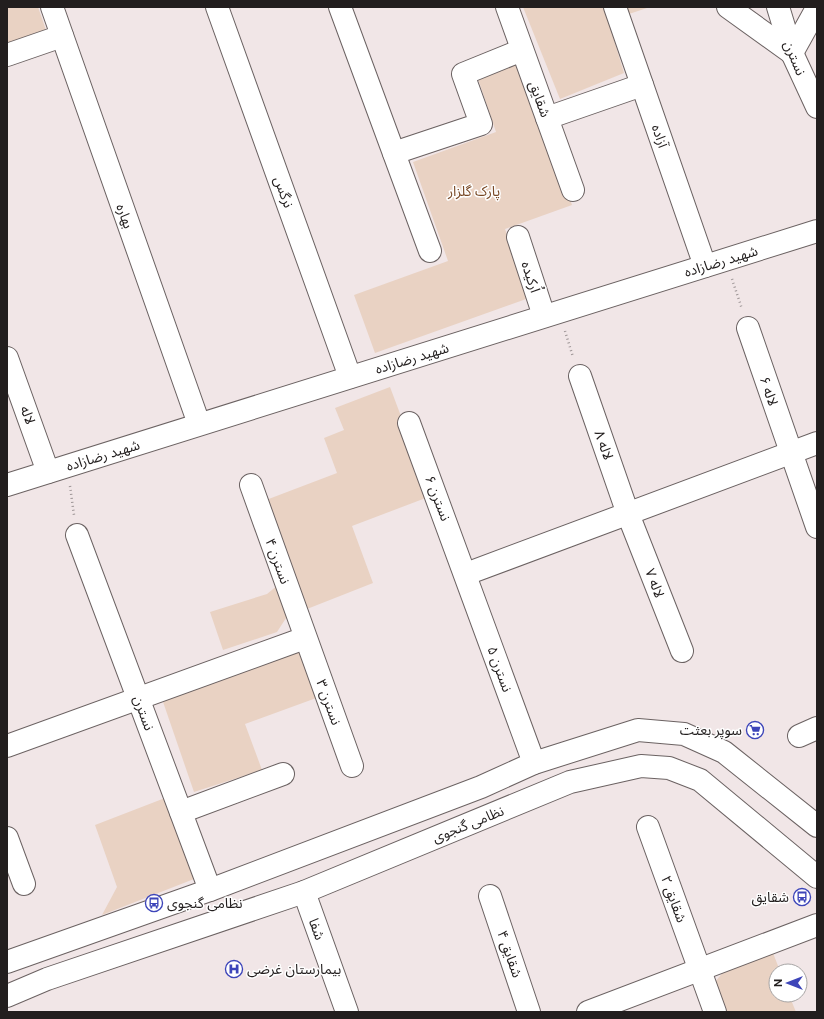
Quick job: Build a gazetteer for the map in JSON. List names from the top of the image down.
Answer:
{
  "streets": {
    "street": [
      "نسترن",
      "شقایق",
      "آزاده",
      "نرگس",
      "بهاره",
      "شهید رضازاده",
      "اُرکیده",
      "لاله ۶",
      "لاله",
      "لاله ۸",
      "نسترن ۶",
      "نسترن ۴",
      "لاله ۷",
      "نسترن ۵",
      "نسترن ۳",
      "نظامی گنجوی",
      "شقایق ۲",
      "شفا",
      "شقایق ۴"
    ]
  },
  "crossings": [
    ["آزاده", "شهید رضازاده"],
    ["نرگس", "شهید رضازاده"],
    ["بهاره", "شهید رضازاده"],
    ["شهید رضازاده", "اُرکیده"],
    ["شهید رضازاده", "لاله"],
    ["لاله ۸", "لاله ۷"],
    ["نسترن ۶", "نسترن ۵"],
    ["نسترن ۴", "نسترن ۳"],
    ["نظامی گنجوی", "شفا"]
  ],
  "parks": ["پارک گلزار"],
  "places": {
    "supermarket": ["سوپر بعثت"],
    "bus stop": ["شقایق", "نظامی گنجوی"],
    "hospital": ["بیمارستان غرضی"]
  },
  "north": "left"
}
